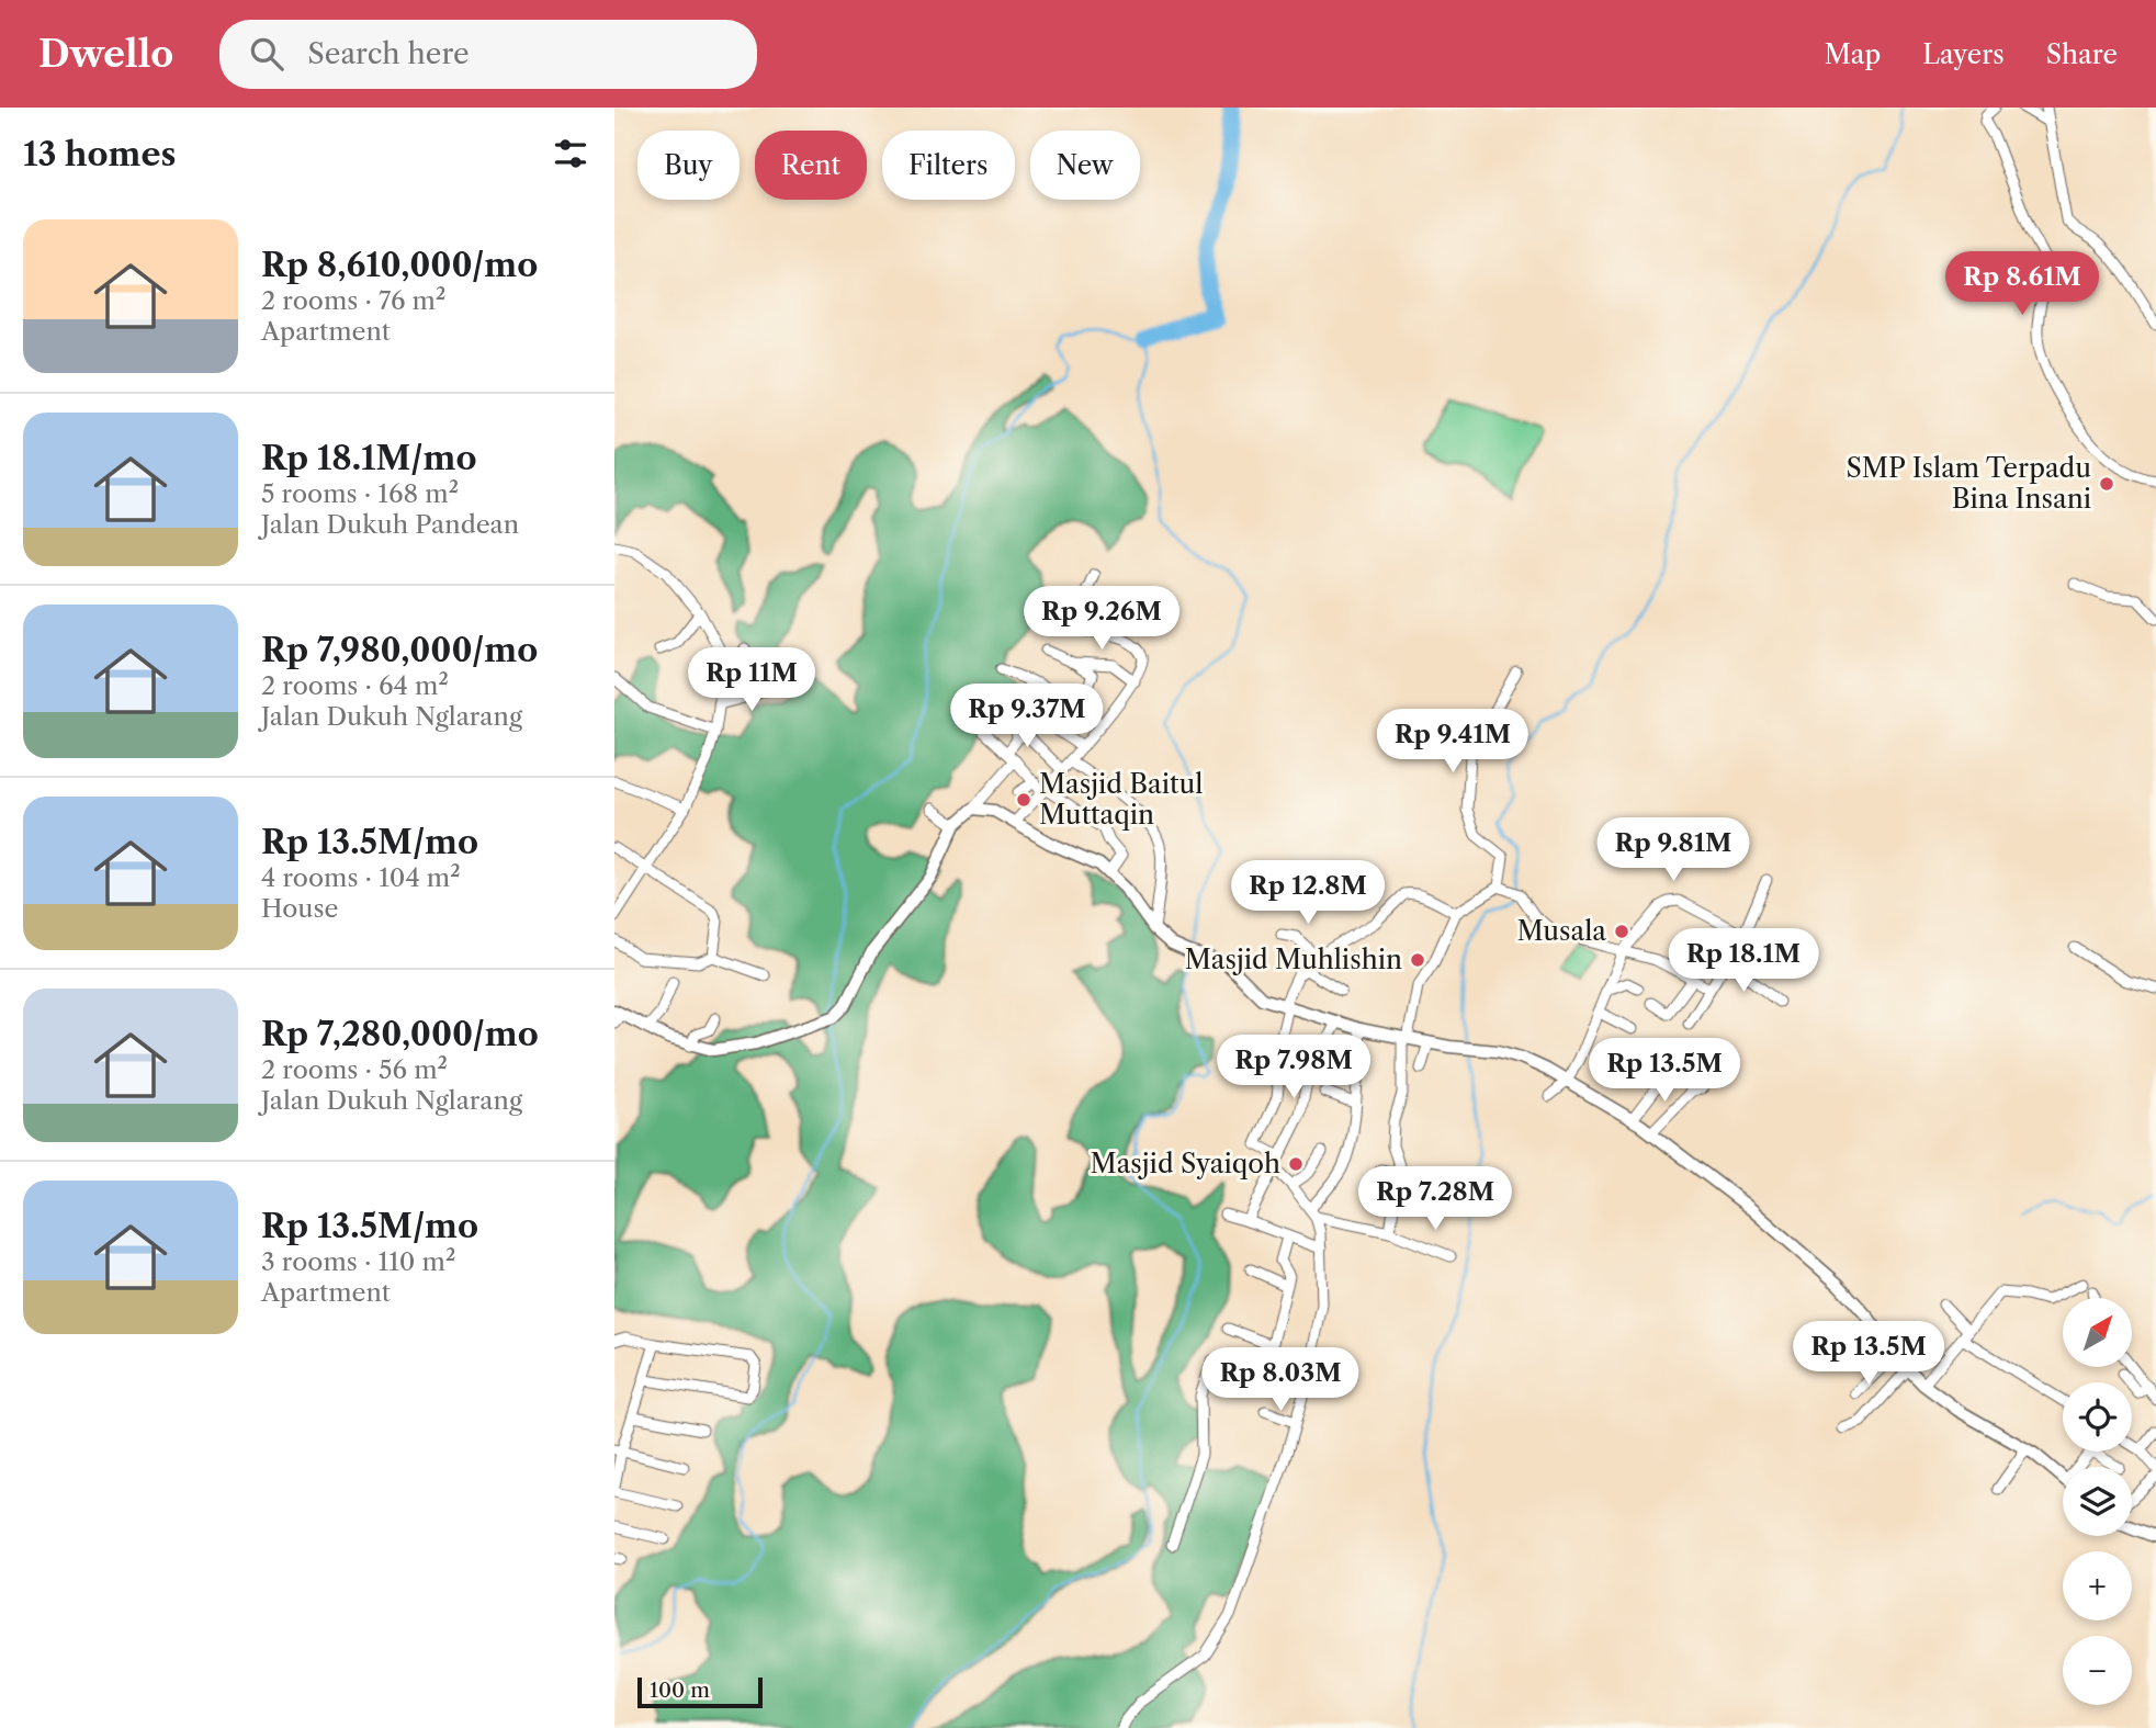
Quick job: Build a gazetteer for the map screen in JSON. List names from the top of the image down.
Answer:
{
  "places": [
    "SMP Islam Terpadu Bina Insani",
    "Masjid Baitul Muttaqin",
    "Musala",
    "Masjid Muhlishin",
    "Masjid Syaiqoh"
  ],
  "scale_bar": "100 m",
  "north": "top right",
  "page": {
    "header": "Dwello",
    "search": "Search here",
    "nav": ["Map", "Layers", "Share"],
    "heading": "13 homes",
    "chip": [
      "Buy",
      "Rent",
      "Filters",
      "New"
    ],
    "list": [
      {
        "name": "Rp 8,610,000/mo",
        "note": "2 rooms · 76 m² · Apartment"
      },
      {
        "name": "Rp 18.1M/mo",
        "note": "5 rooms · 168 m² · Jalan Dukuh Pandean"
      },
      {
        "name": "Rp 7,980,000/mo",
        "note": "2 rooms · 64 m² · Jalan Dukuh Nglarang"
      },
      {
        "name": "Rp 13.5M/mo",
        "note": "4 rooms · 104 m² · House"
      },
      {
        "name": "Rp 7,280,000/mo",
        "note": "2 rooms · 56 m² · Jalan Dukuh Nglarang"
      },
      {
        "name": "Rp 13.5M/mo",
        "note": "3 rooms · 110 m² · Apartment"
      }
    ],
    "price": [
      "Rp 8.61M",
      "Rp 9.26M",
      "Rp 11M",
      "Rp 9.37M",
      "Rp 9.41M",
      "Rp 9.81M",
      "Rp 12.8M",
      "Rp 18.1M",
      "Rp 7.98M",
      "Rp 13.5M",
      "Rp 7.28M",
      "Rp 13.5M",
      "Rp 8.03M"
    ],
    "map_buttons": ["+", "−"],
    "scale": "100 m"
  }
}
